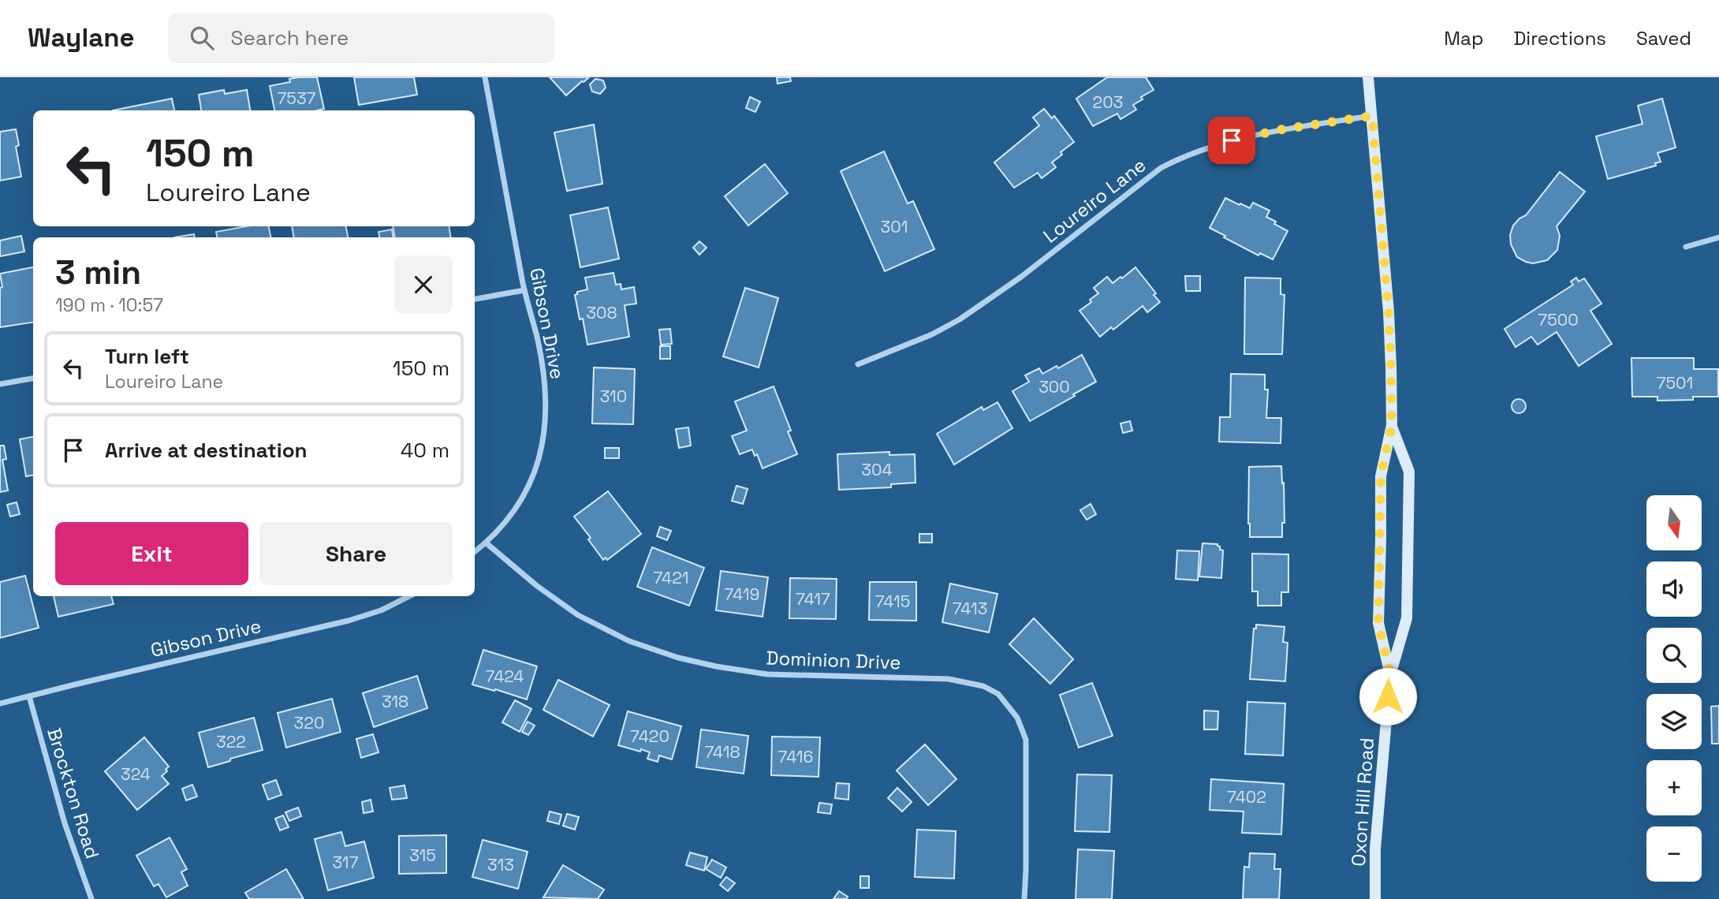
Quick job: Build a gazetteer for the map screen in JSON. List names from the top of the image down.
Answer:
{
  "streets": {
    "main road": ["Oxon Hill Road"],
    "street": [
      "Loureiro Lane",
      "Gibson Drive",
      "Dominion Drive",
      "Brockton Road"
    ]
  },
  "crossings": [
    ["Loureiro Lane", "Oxon Hill Road"],
    ["Gibson Drive", "Dominion Drive"],
    ["Gibson Drive", "Brockton Road"]
  ],
  "house_numbers": [
    "7537",
    "203",
    "301",
    "308",
    "7500",
    "7501",
    "300",
    "310",
    "304",
    "7421",
    "7419",
    "7417",
    "7415",
    "7413",
    "7424",
    "318",
    "320",
    "7420",
    "322",
    "7418",
    "7416",
    "324",
    "7402",
    "315",
    "317",
    "313"
  ],
  "north": "bottom",
  "page": {
    "header": "Waylane",
    "search": "Search here",
    "nav": ["Map", "Directions", "Saved"],
    "turn": ["150 m", "Loureiro Lane"],
    "heading": ["3 min", "190 m · 10:57"],
    "list": [
      {
        "name": "Turn left",
        "note": "Loureiro Lane",
        "value": "150 m"
      },
      {
        "name": "Arrive at destination",
        "value": "40 m"
      }
    ],
    "map_buttons": ["+", "−"],
    "buttons": ["Exit", "Share"]
  }
}
